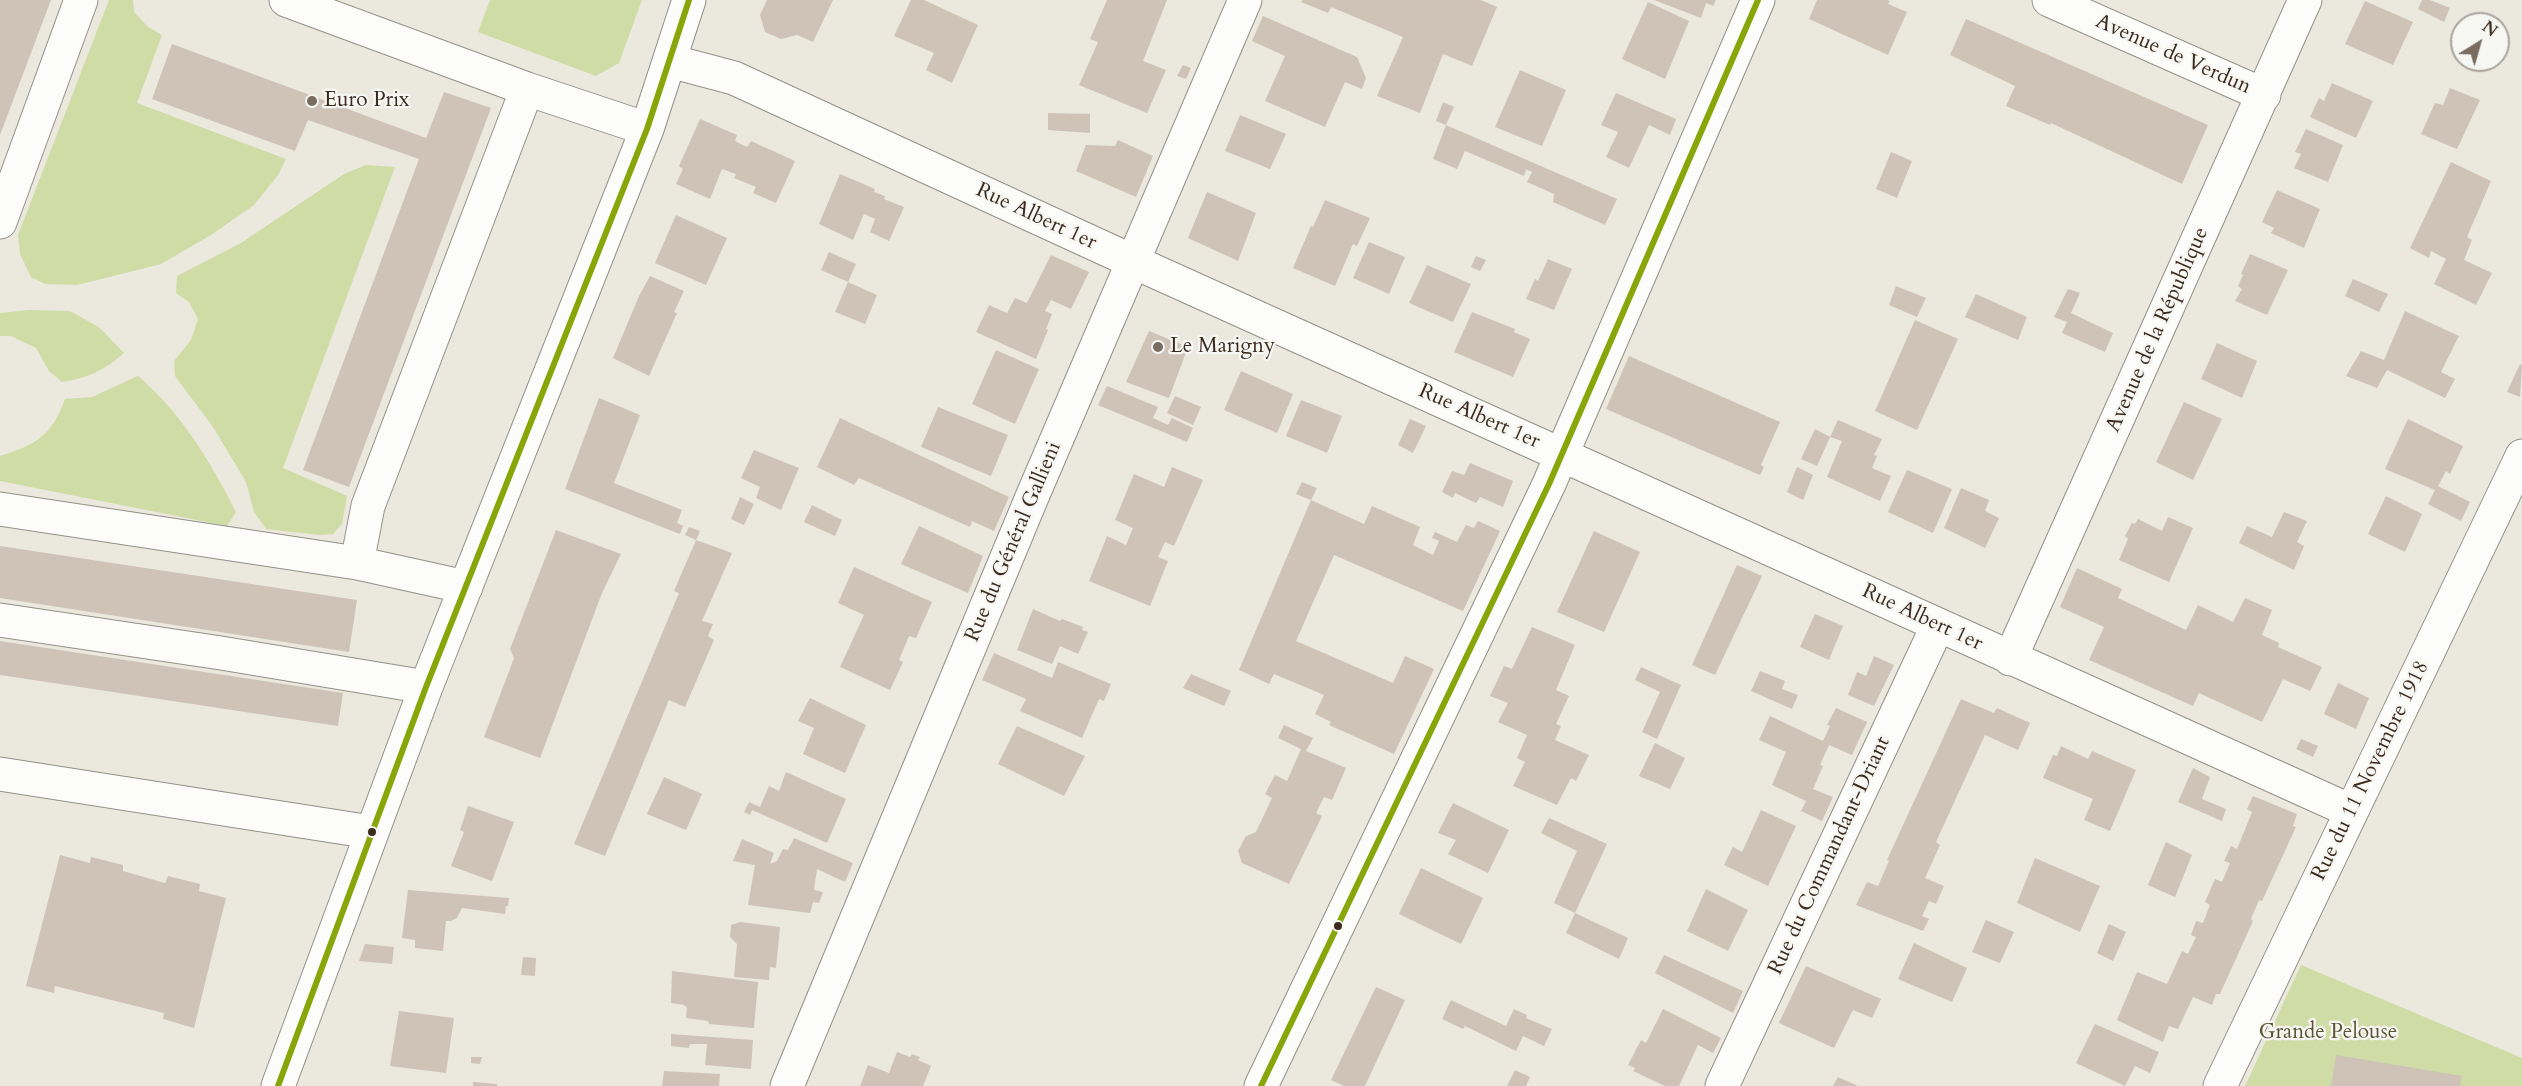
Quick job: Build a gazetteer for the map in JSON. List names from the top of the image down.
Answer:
{
  "streets": {
    "street": [
      "Avenue de Verdun",
      "Rue Albert 1er",
      "Avenue de la République",
      "Rue du Général Gallieni",
      "Rue du 11 Novembre 1918",
      "Rue du Commandant-Driant"
    ]
  },
  "crossings": [
    ["Avenue de Verdun", "Avenue de la République"],
    ["Rue Albert 1er", "Avenue de la République"],
    ["Rue Albert 1er", "Rue du Général Gallieni"],
    ["Rue Albert 1er", "Rue du 11 Novembre 1918"],
    ["Rue Albert 1er", "Rue du Commandant-Driant"]
  ],
  "parks": ["Grande Pelouse"],
  "places": ["Euro Prix", "Le Marigny"],
  "north": "top right"
}
